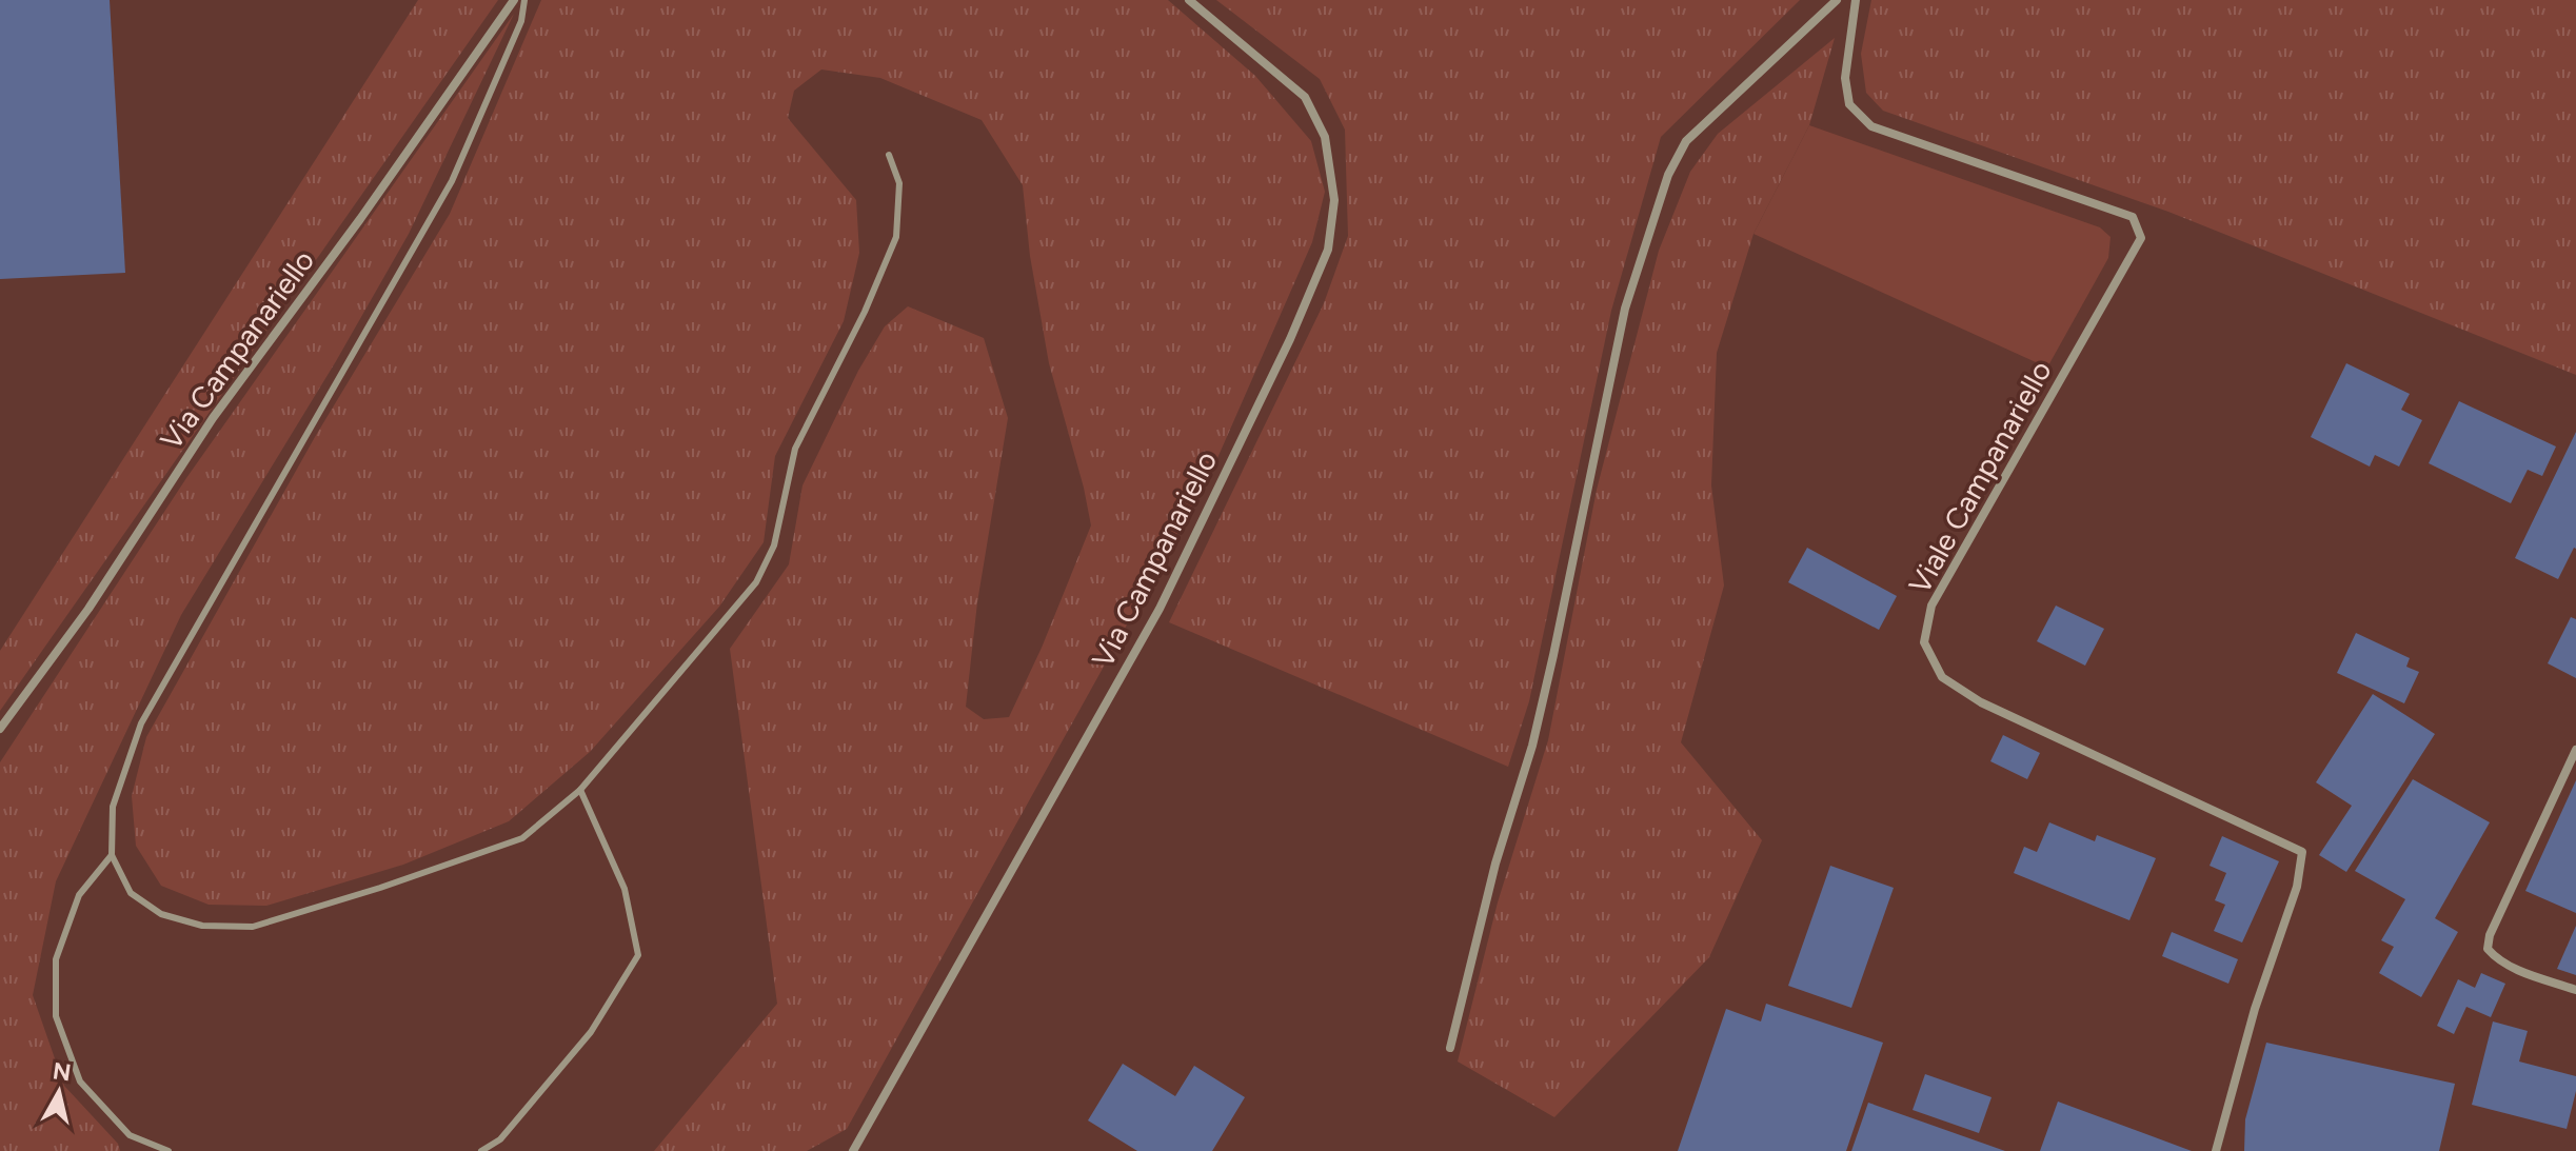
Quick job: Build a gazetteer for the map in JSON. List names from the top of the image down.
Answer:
{
  "streets": {
    "street": ["Via Campanariello", "Viale Campanariello"]
  },
  "north": "top"
}
